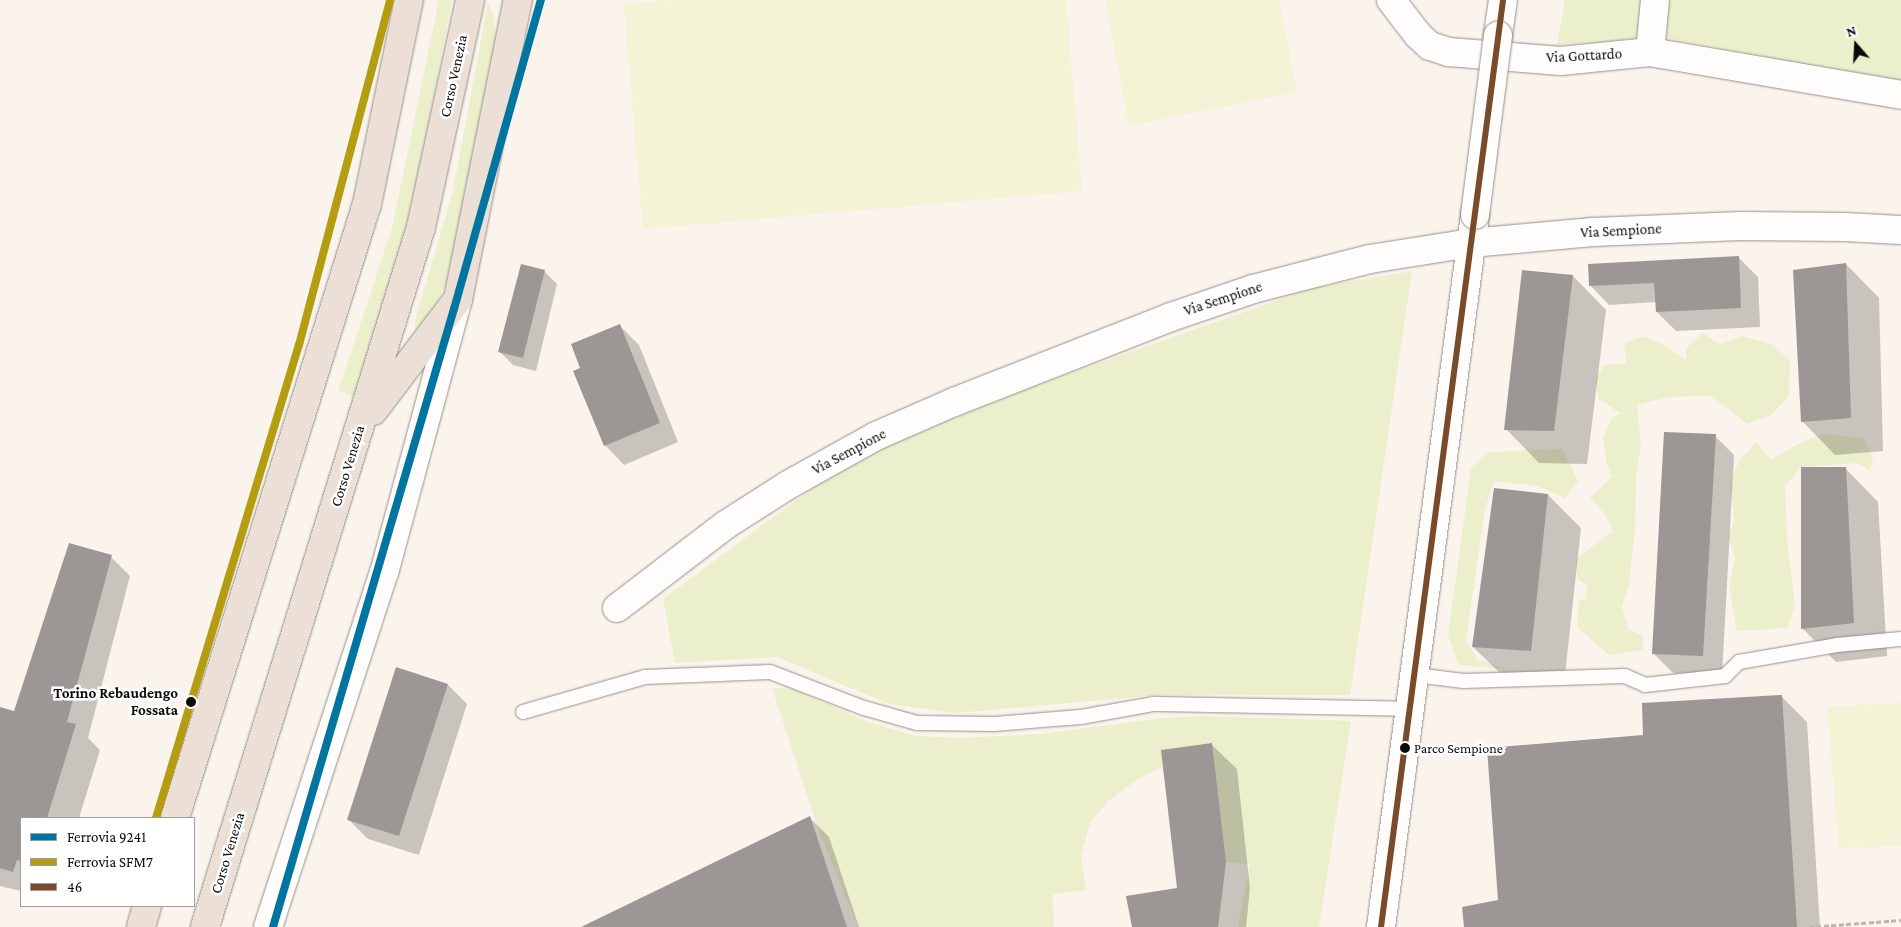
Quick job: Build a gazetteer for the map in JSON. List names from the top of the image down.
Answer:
{
  "streets": {
    "main road": ["Corso Venezia"],
    "street": ["Via Gottardo", "Via Sempione"]
  },
  "places": ["Torino Rebaudengo Fossata", "Parco Sempione"],
  "lines": ["rail line 9241", "rail line SFM7", "transit line 46"],
  "legend": ["Ferrovia 9241", "Ferrovia SFM7", "46"],
  "north": "top"
}
